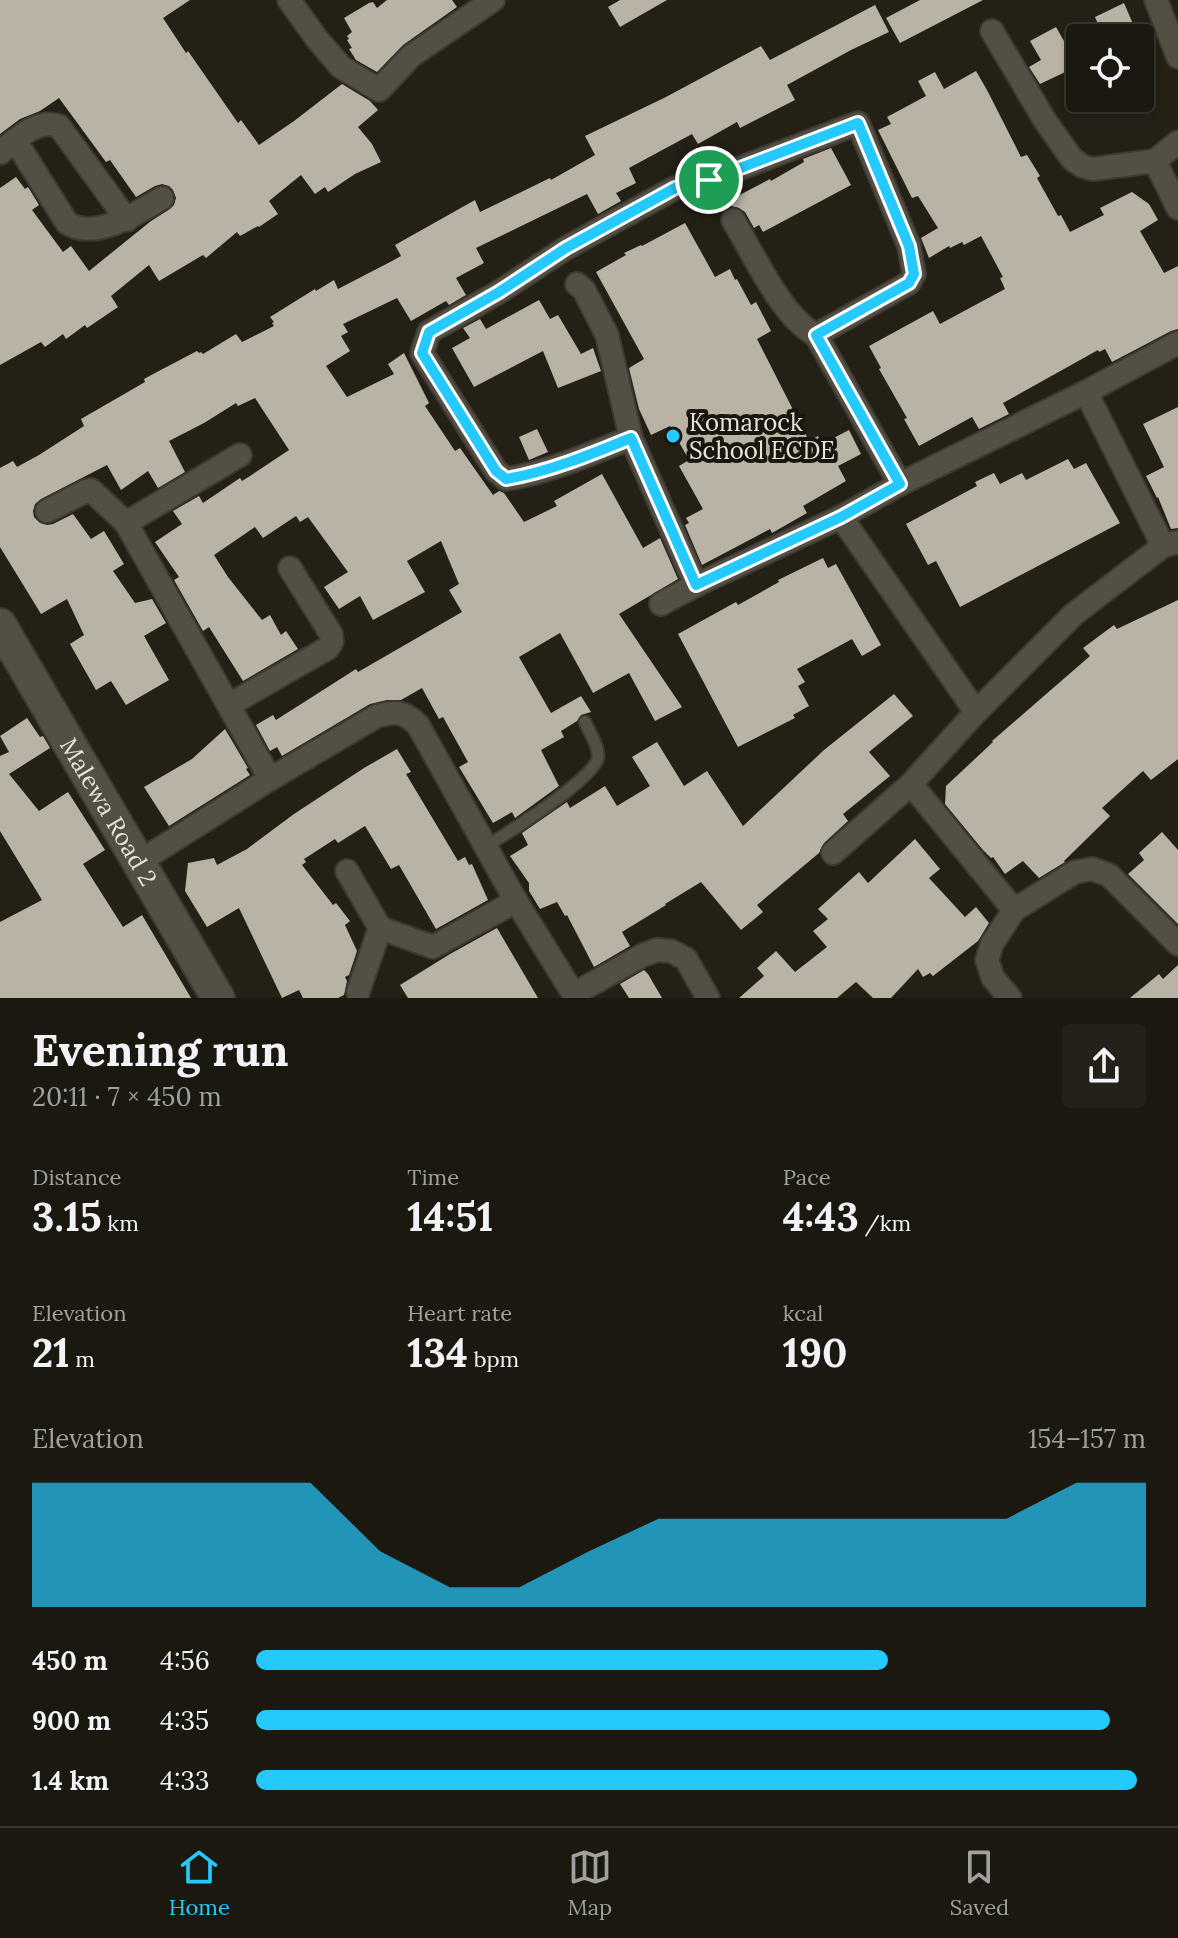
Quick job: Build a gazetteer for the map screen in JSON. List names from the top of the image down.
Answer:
{
  "streets": {
    "main road": ["Malewa Road 2"]
  },
  "places": ["Komarock School ECDE"],
  "page": {
    "heading": ["Evening run", "20:11 · 7 × 450 m"],
    "stats": [
      ["Distance", "3.15 km"],
      ["Time", "14:51"],
      ["Pace", "4:43 /km"],
      ["Elevation", "21 m"],
      ["Heart rate", "134 bpm"],
      ["kcal", "190"]
    ],
    "chart": ["Elevation", "154–157 m"],
    "list": [
      {
        "name": "450 m",
        "note": "4:56"
      },
      {
        "name": "900 m",
        "note": "4:35"
      },
      {
        "name": "1.4 km",
        "note": "4:33"
      }
    ],
    "tabs": ["Home", "Map", "Saved"]
  }
}
